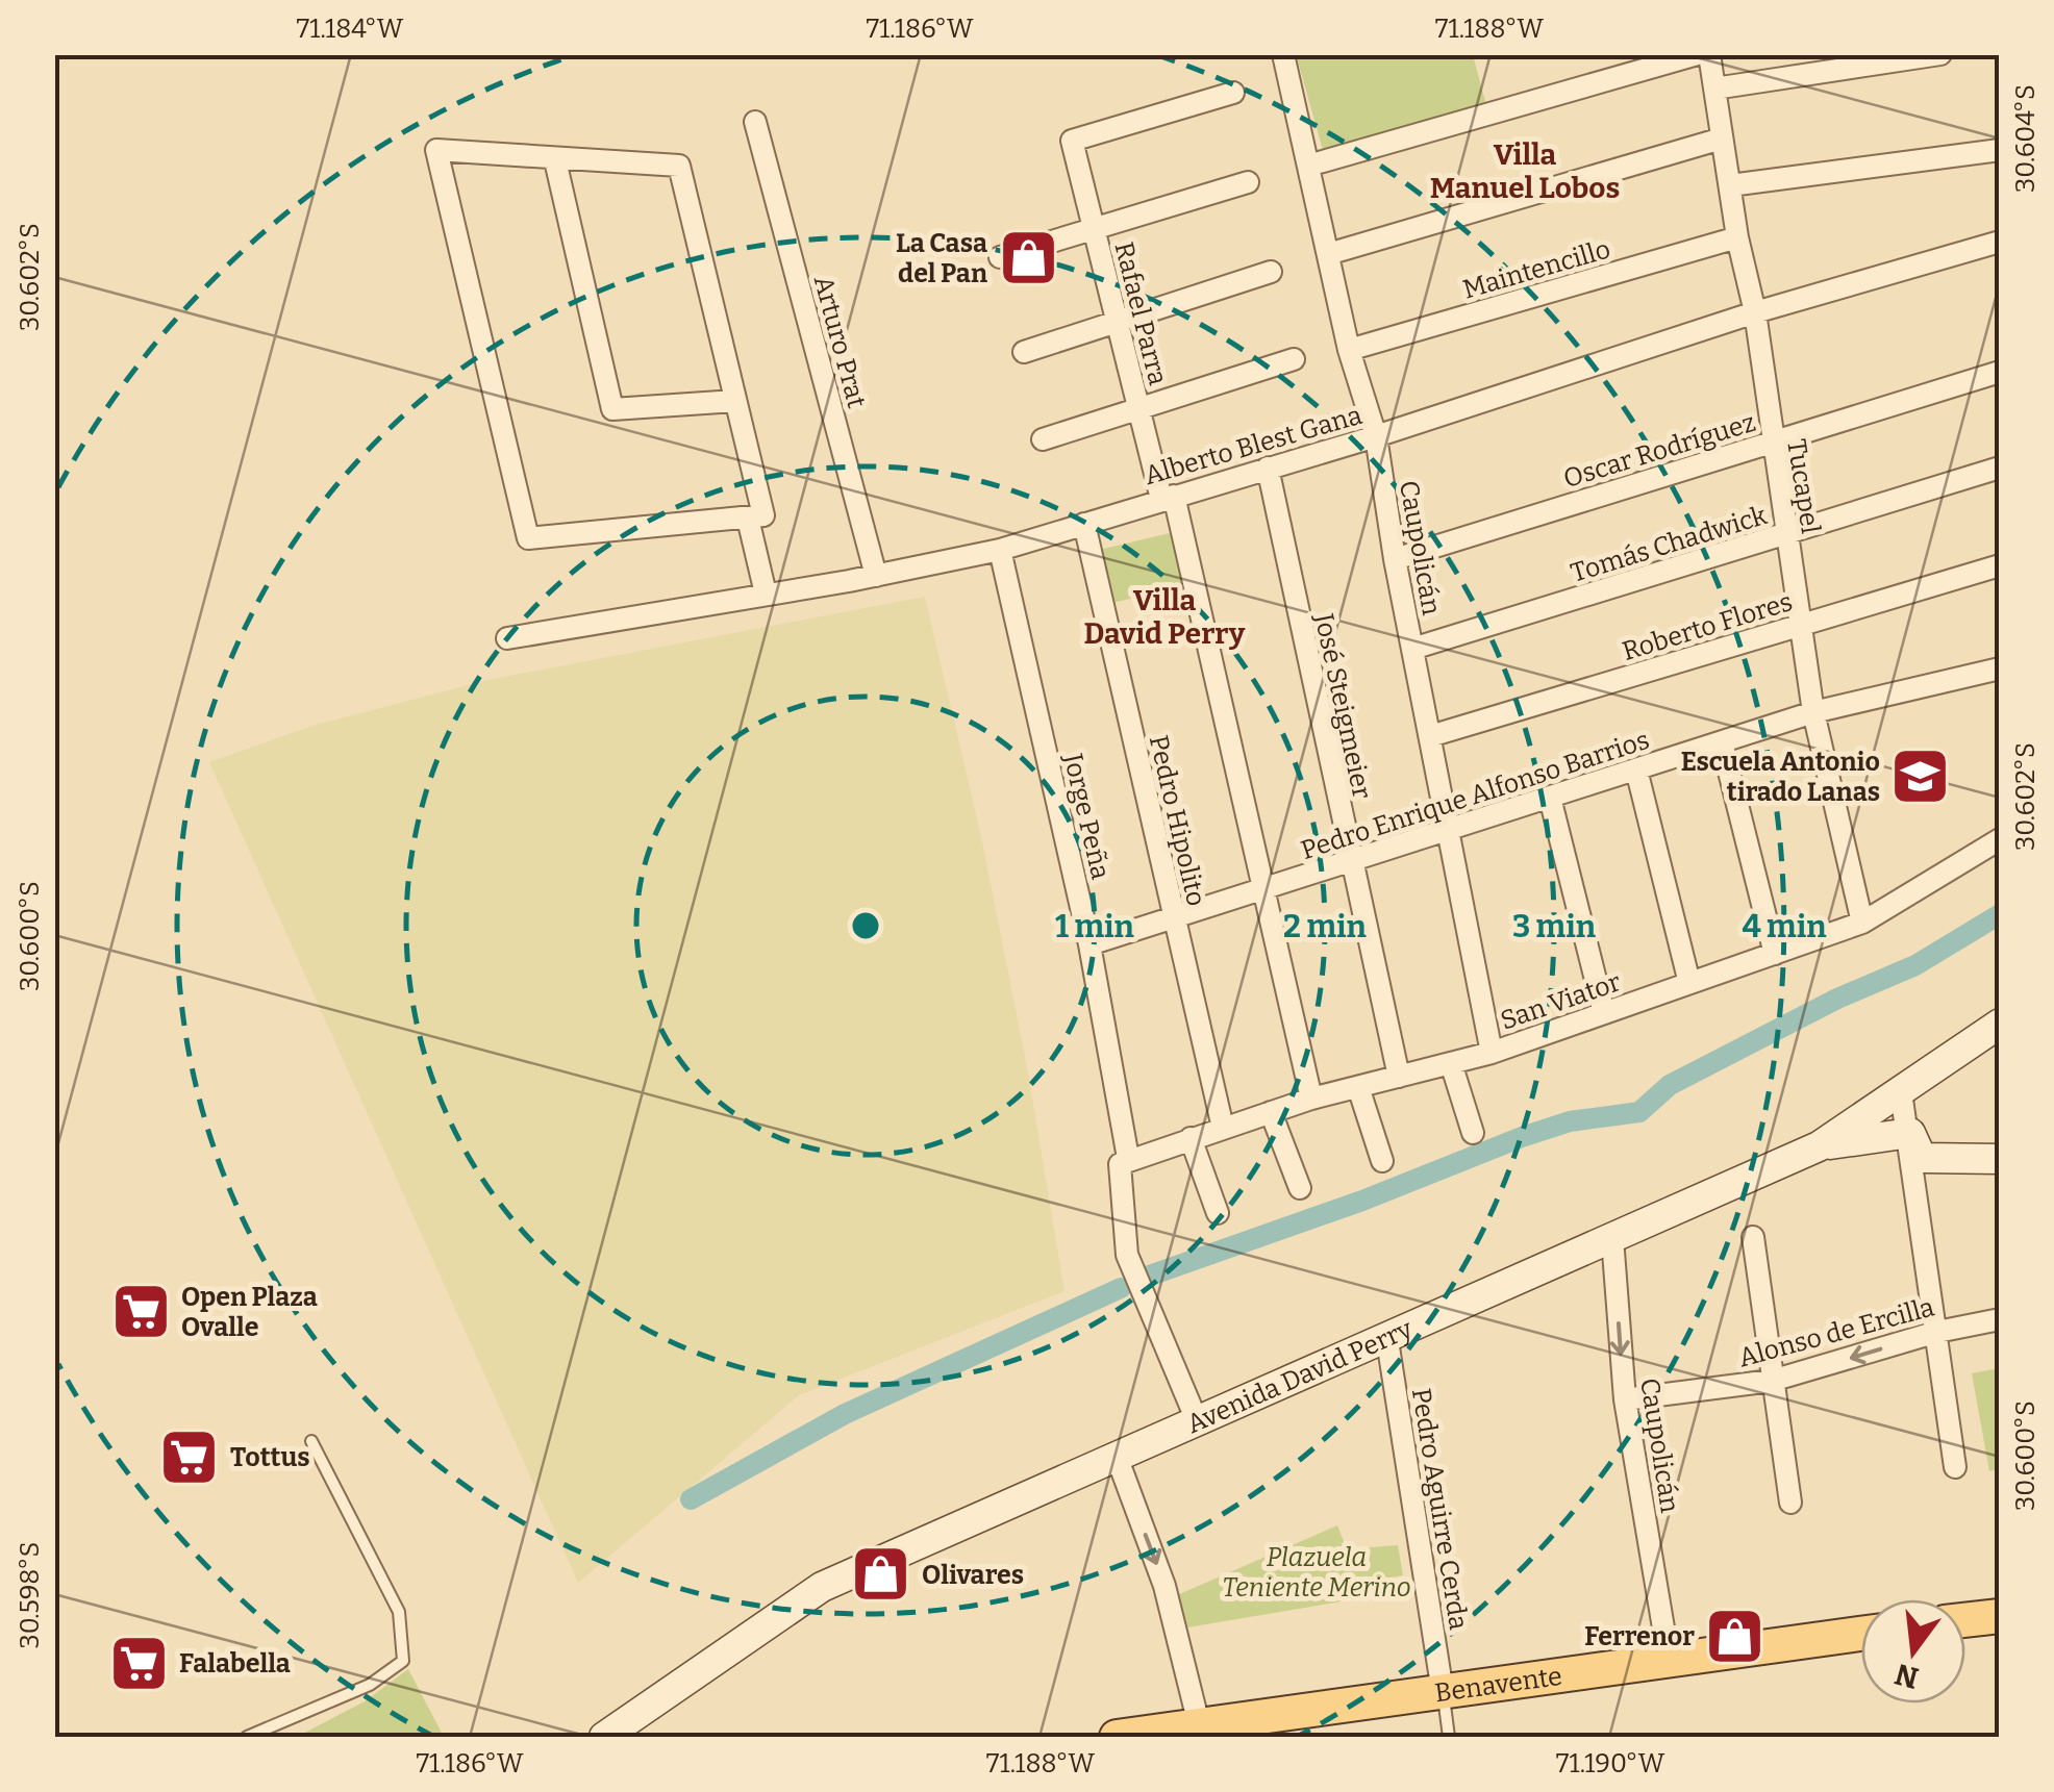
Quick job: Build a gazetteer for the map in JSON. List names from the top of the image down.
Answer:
{
  "streets": {
    "main road": ["Avenida David Perry", "Benavente"],
    "street": [
      "Maintencillo",
      "Rafael Parra",
      "Arturo Prat",
      "Alberto Blest Gana",
      "Oscar Rodríguez",
      "Tucapel",
      "Tomás Chadwick",
      "Caupolicán",
      "Roberto Flores",
      "José Steigmeier",
      "Pedro Enrique Alfonso Barrios",
      "Jorge Peña",
      "Pedro Hipolito",
      "San Viator",
      "Alonso de Ercilla",
      "Pedro Aguirre Cerda"
    ]
  },
  "crossings": [
    ["Maintencillo", "Tucapel"],
    ["Maintencillo", "Caupolicán"],
    ["Rafael Parra", "Alberto Blest Gana"],
    ["Rafael Parra", "Pedro Enrique Alfonso Barrios"],
    ["Rafael Parra", "San Viator"],
    ["Arturo Prat", "Alberto Blest Gana"],
    ["Alberto Blest Gana", "Tucapel"],
    ["Alberto Blest Gana", "Caupolicán"],
    ["Alberto Blest Gana", "José Steigmeier"],
    ["Alberto Blest Gana", "Jorge Peña"],
    ["Alberto Blest Gana", "Pedro Hipolito"],
    ["Oscar Rodríguez", "Tucapel"],
    ["Oscar Rodríguez", "Caupolicán"],
    ["Tucapel", "Tomás Chadwick"],
    ["Tucapel", "Roberto Flores"],
    ["Tucapel", "Pedro Enrique Alfonso Barrios"],
    ["Tucapel", "San Viator"],
    ["Tomás Chadwick", "Caupolicán"],
    ["Caupolicán", "Roberto Flores"],
    ["Caupolicán", "Pedro Enrique Alfonso Barrios"],
    ["Caupolicán", "San Viator"],
    ["Caupolicán", "Alonso de Ercilla"],
    ["Caupolicán", "Avenida David Perry"],
    ["Caupolicán", "Benavente"],
    ["José Steigmeier", "Pedro Enrique Alfonso Barrios"],
    ["José Steigmeier", "San Viator"],
    ["Pedro Enrique Alfonso Barrios", "Jorge Peña"],
    ["Pedro Enrique Alfonso Barrios", "Pedro Hipolito"],
    ["Jorge Peña", "San Viator"],
    ["Jorge Peña", "Avenida David Perry"],
    ["Pedro Hipolito", "San Viator"],
    ["Avenida David Perry", "Pedro Aguirre Cerda"],
    ["Pedro Aguirre Cerda", "Benavente"]
  ],
  "one_way": ["Alonso de Ercilla"],
  "districts": ["Villa Manuel Lobos", "Villa David Perry"],
  "parks": ["Plazuela Teniente Merino"],
  "places": {
    "shop": ["La Casa del Pan", "Olivares", "Ferrenor"],
    "school or university": ["Escuela Antonio tirado Lanas"],
    "supermarket": ["Open Plaza Ovalle", "Tottus", "Falabella"]
  },
  "north": "bottom",
  "coordinates": [
    "71.184°W",
    "71.186°W",
    "71.188°W",
    "30.604°S",
    "30.602°S",
    "30.600°S",
    "30.598°S",
    "71.190°W"
  ],
  "rings": [
    "1 min",
    "2 min",
    "3 min",
    "4 min"
  ]
}
